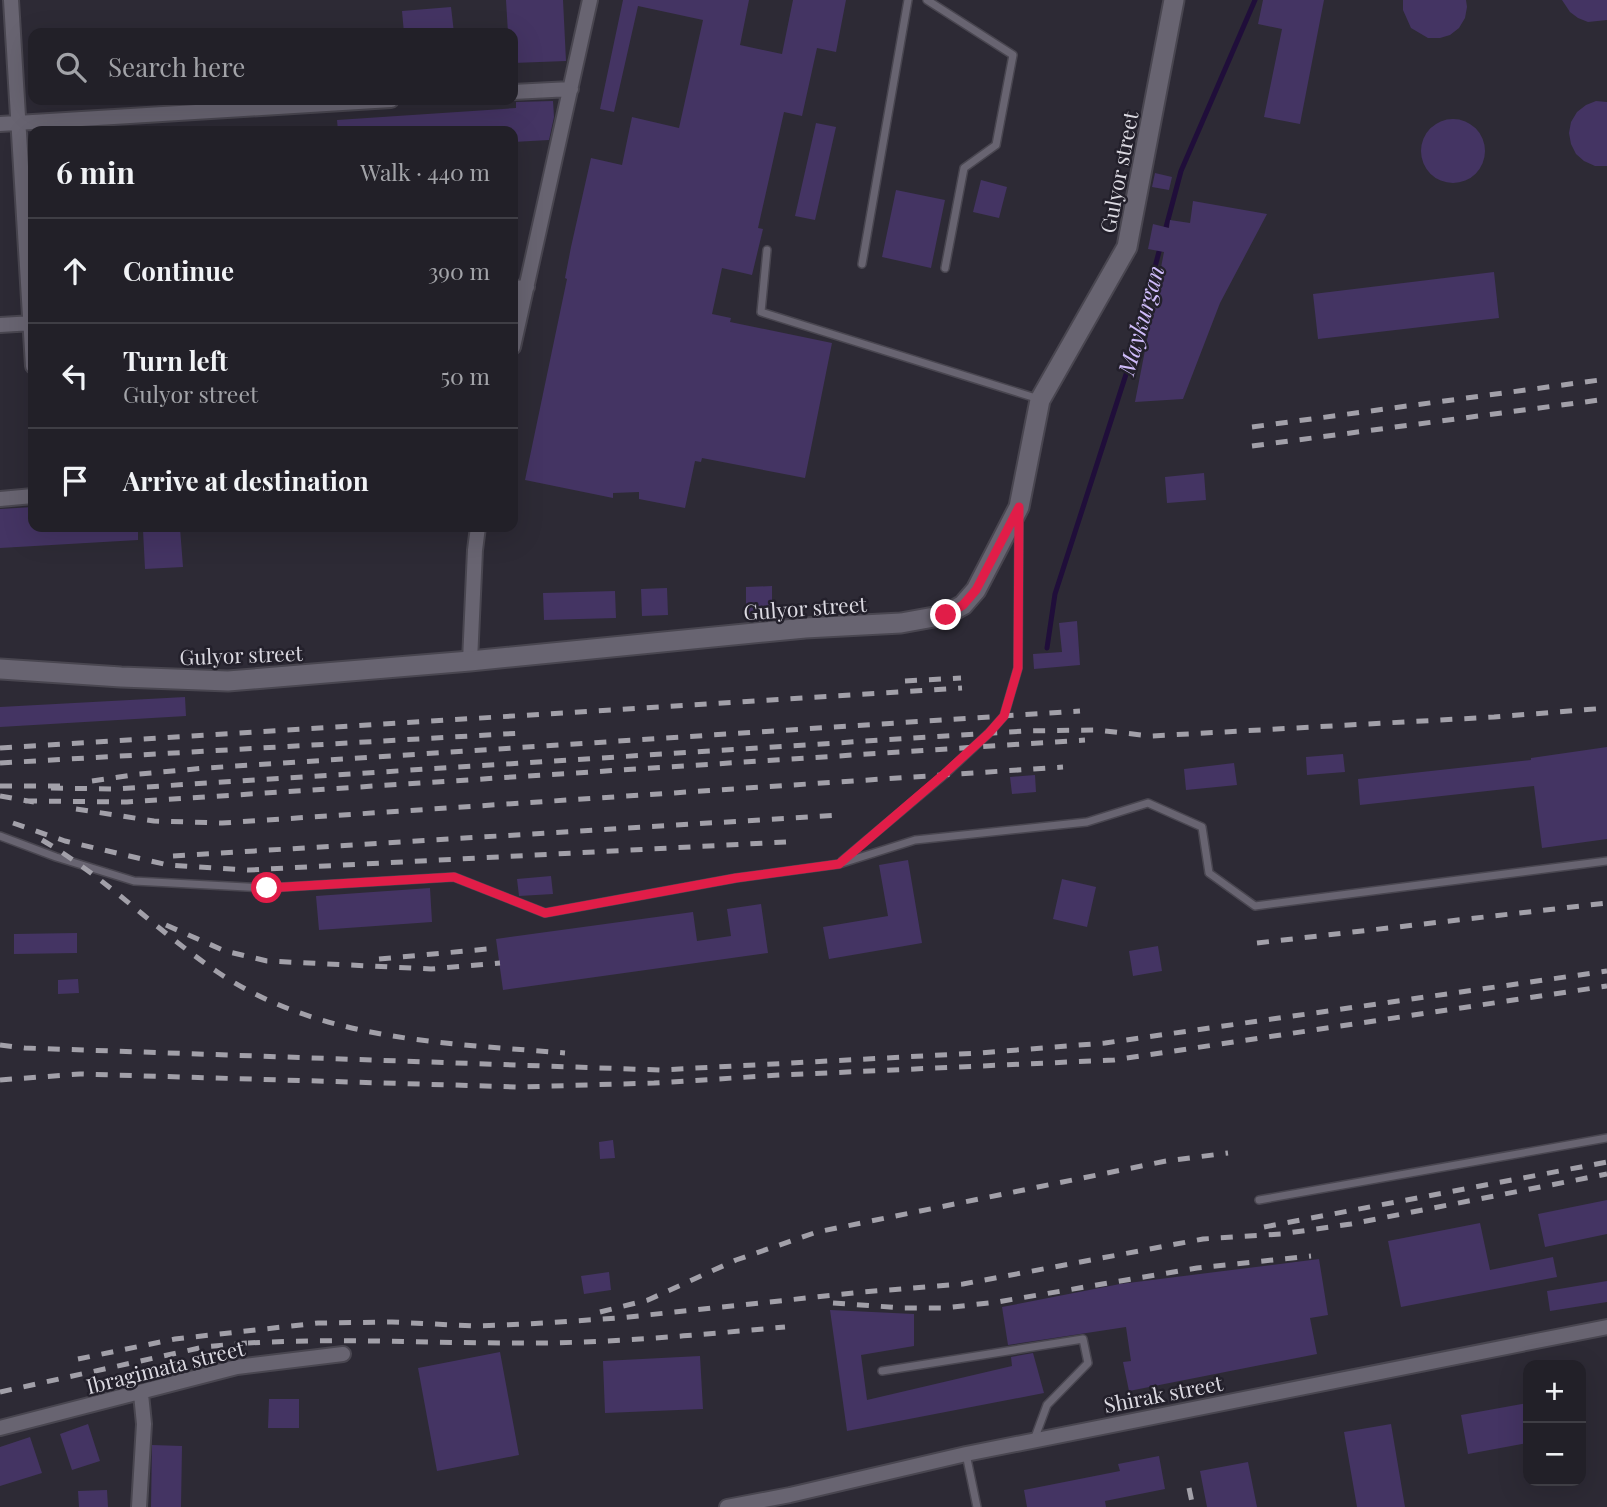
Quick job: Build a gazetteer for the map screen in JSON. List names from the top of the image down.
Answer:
{
  "streets": {
    "street": ["Gulyor street", "Ibragimаta street", "Shirak street"]
  },
  "water": ["Maykurgan"],
  "page": {
    "search": "Search here",
    "heading": ["6 min", "Walk · 440 m"],
    "list": [
      ["Continue", "390 m"],
      ["Turn left", "Gulyor street", "50 m"],
      "Arrive at destination"
    ],
    "map_buttons": ["+", "−"]
  }
}
